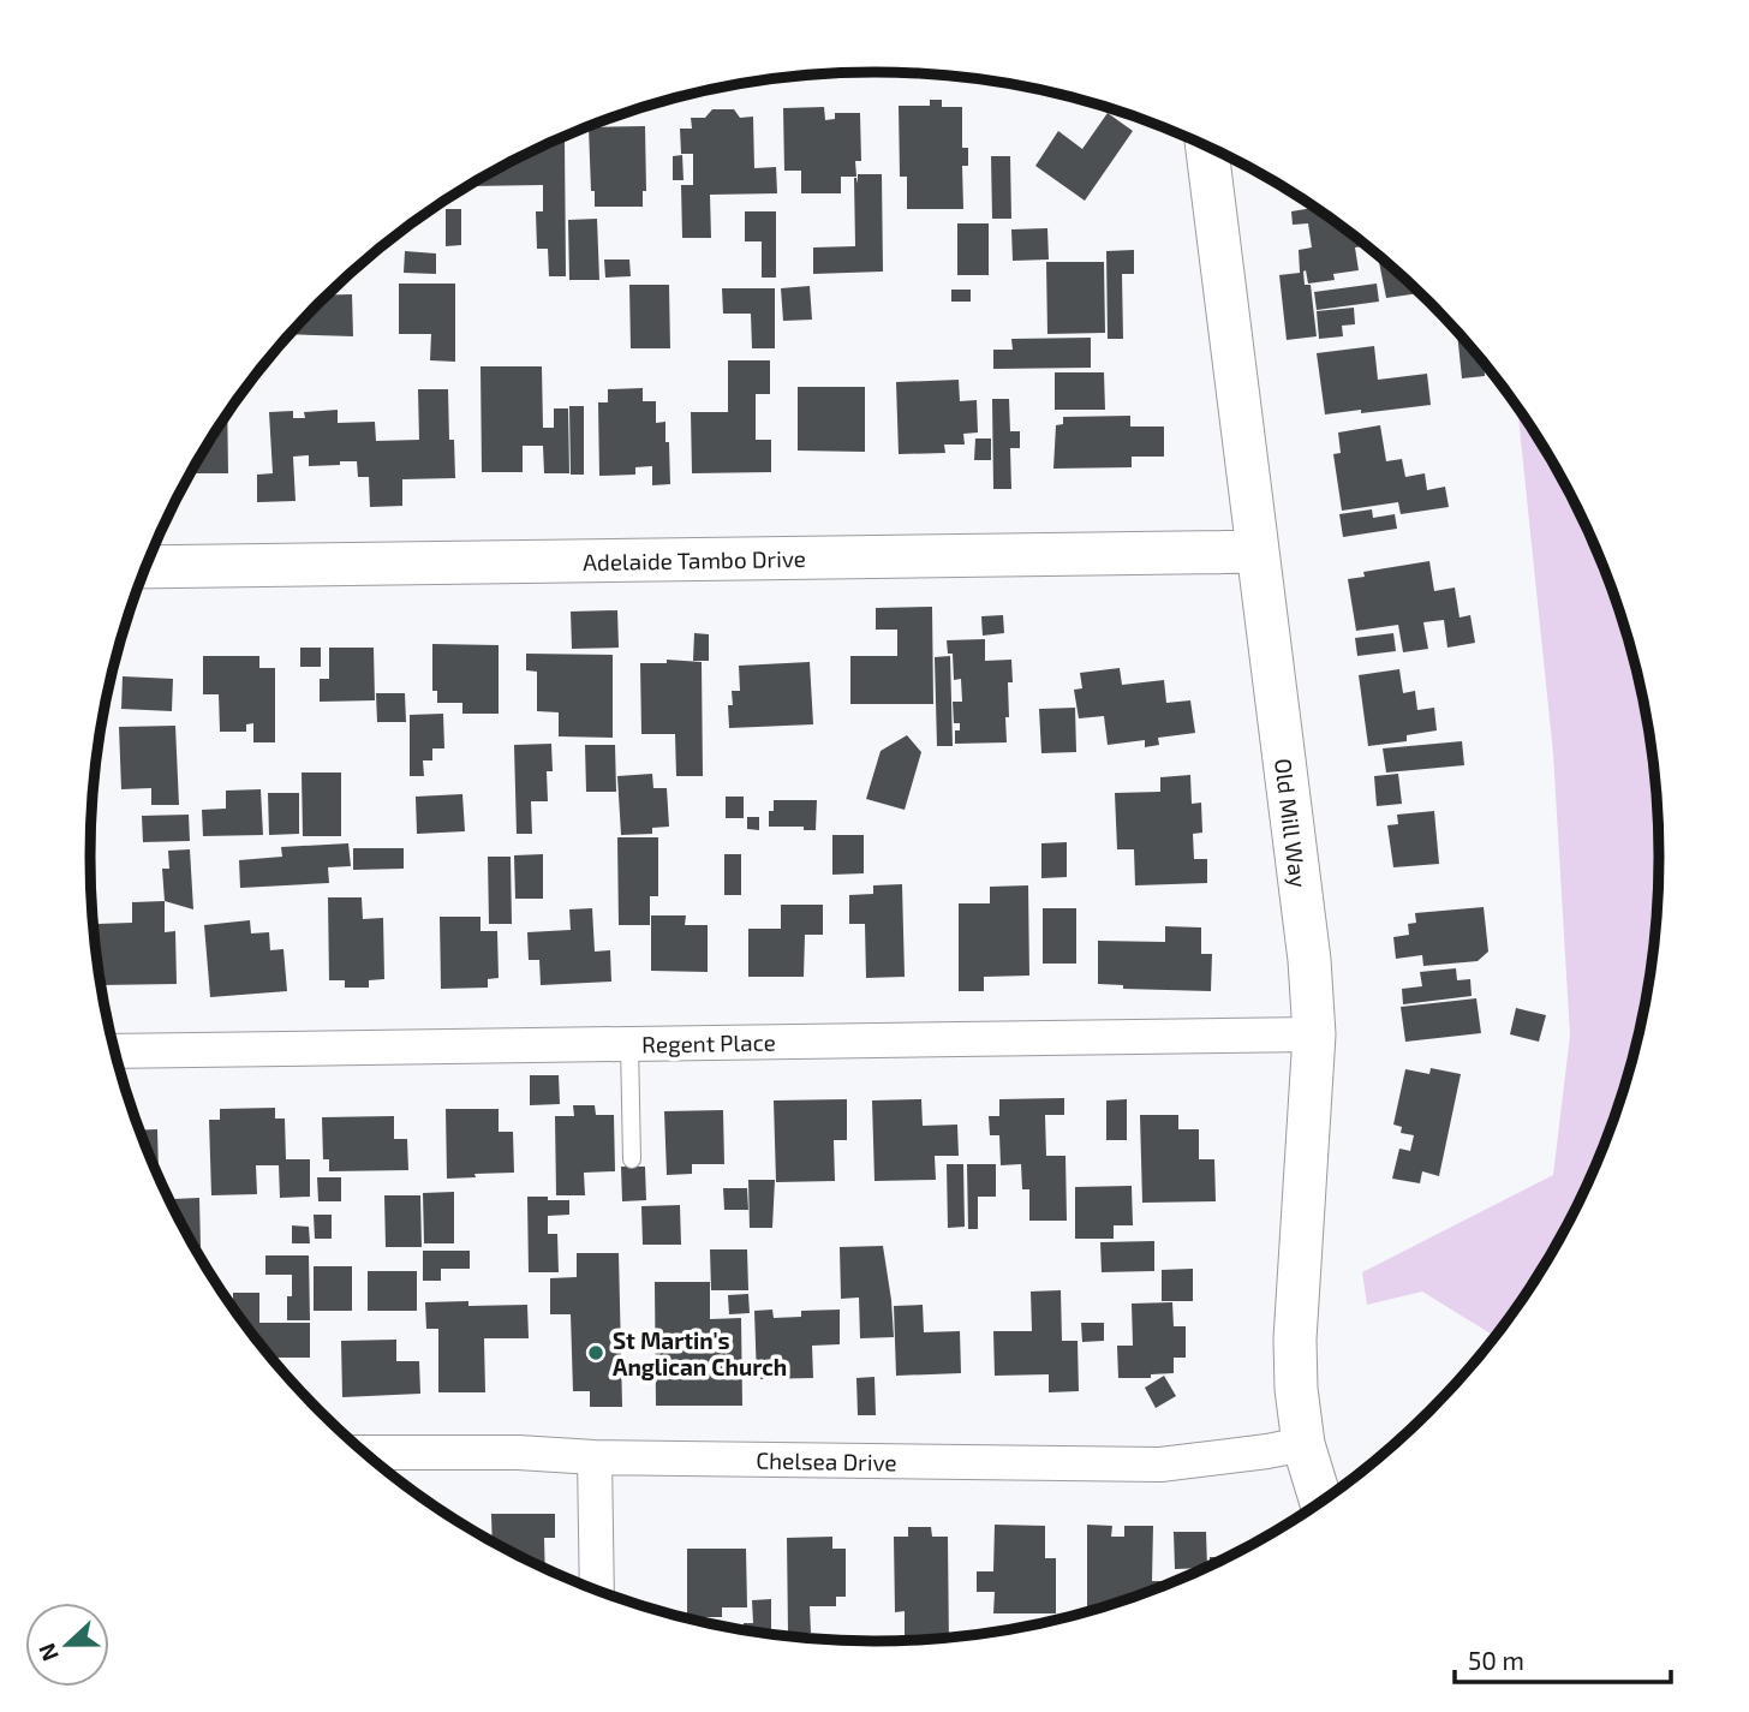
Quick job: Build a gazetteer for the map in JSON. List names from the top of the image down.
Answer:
{
  "streets": {
    "street": [
      "Adelaide Tambo Drive",
      "Old Mill Way",
      "Regent Place",
      "Chelsea Drive"
    ]
  },
  "crossings": [
    ["Adelaide Tambo Drive", "Old Mill Way"],
    ["Old Mill Way", "Regent Place"],
    ["Old Mill Way", "Chelsea Drive"]
  ],
  "places": ["St Martin's Anglican Church"],
  "scale_bar": "50 m",
  "north": "left"
}
